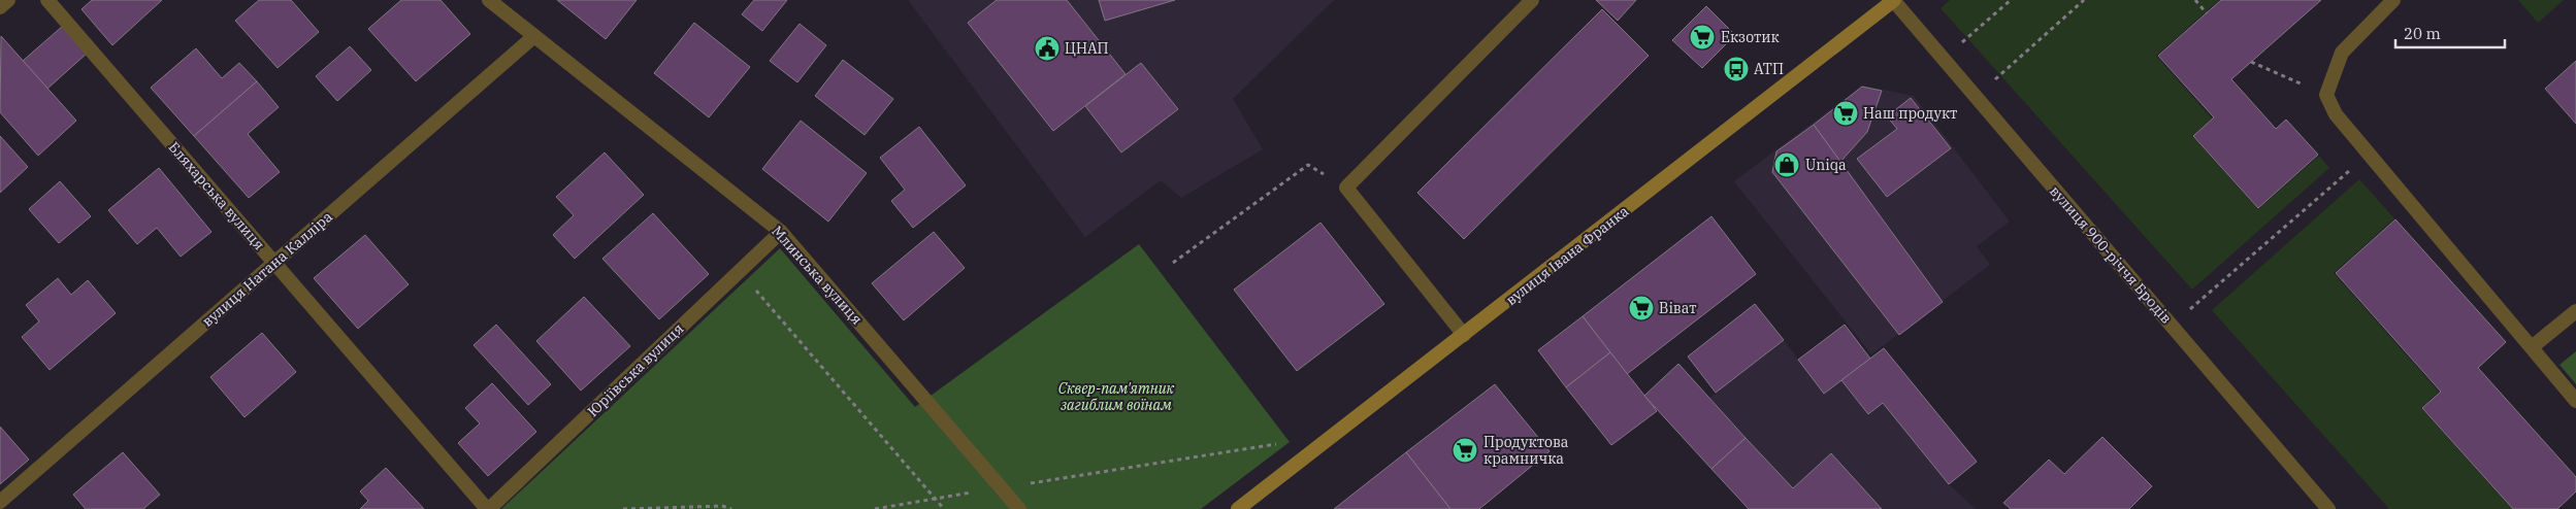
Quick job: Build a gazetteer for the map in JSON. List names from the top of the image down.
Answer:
{
  "streets": {
    "main road": ["вулиця Івана Франка"],
    "street": [
      "Бляхарська вулиця",
      "вулиця 900-річчя Бродів",
      "вулиця Натана Калліра",
      "Млинська вулиця",
      "Юріївська вулиця"
    ]
  },
  "crossings": [
    ["Бляхарська вулиця", "вулиця Натана Калліра"],
    ["Бляхарська вулиця", "Юріївська вулиця"],
    ["вулиця 900-річчя Бродів", "вулиця Івана Франка"],
    ["вулиця Натана Калліра", "Млинська вулиця"],
    ["Млинська вулиця", "Юріївська вулиця"]
  ],
  "parks": ["Сквер-пам'ятник загиблим воїнам"],
  "places": {
    "supermarket": [
      "Екзотик",
      "Наш продукт",
      "Віват",
      "Продуктова крамничка"
    ],
    "public building": ["ЦНАП"],
    "bus stop": ["АТП"],
    "shop": ["Uniqa"]
  },
  "scale_bar": "20 m"
}
